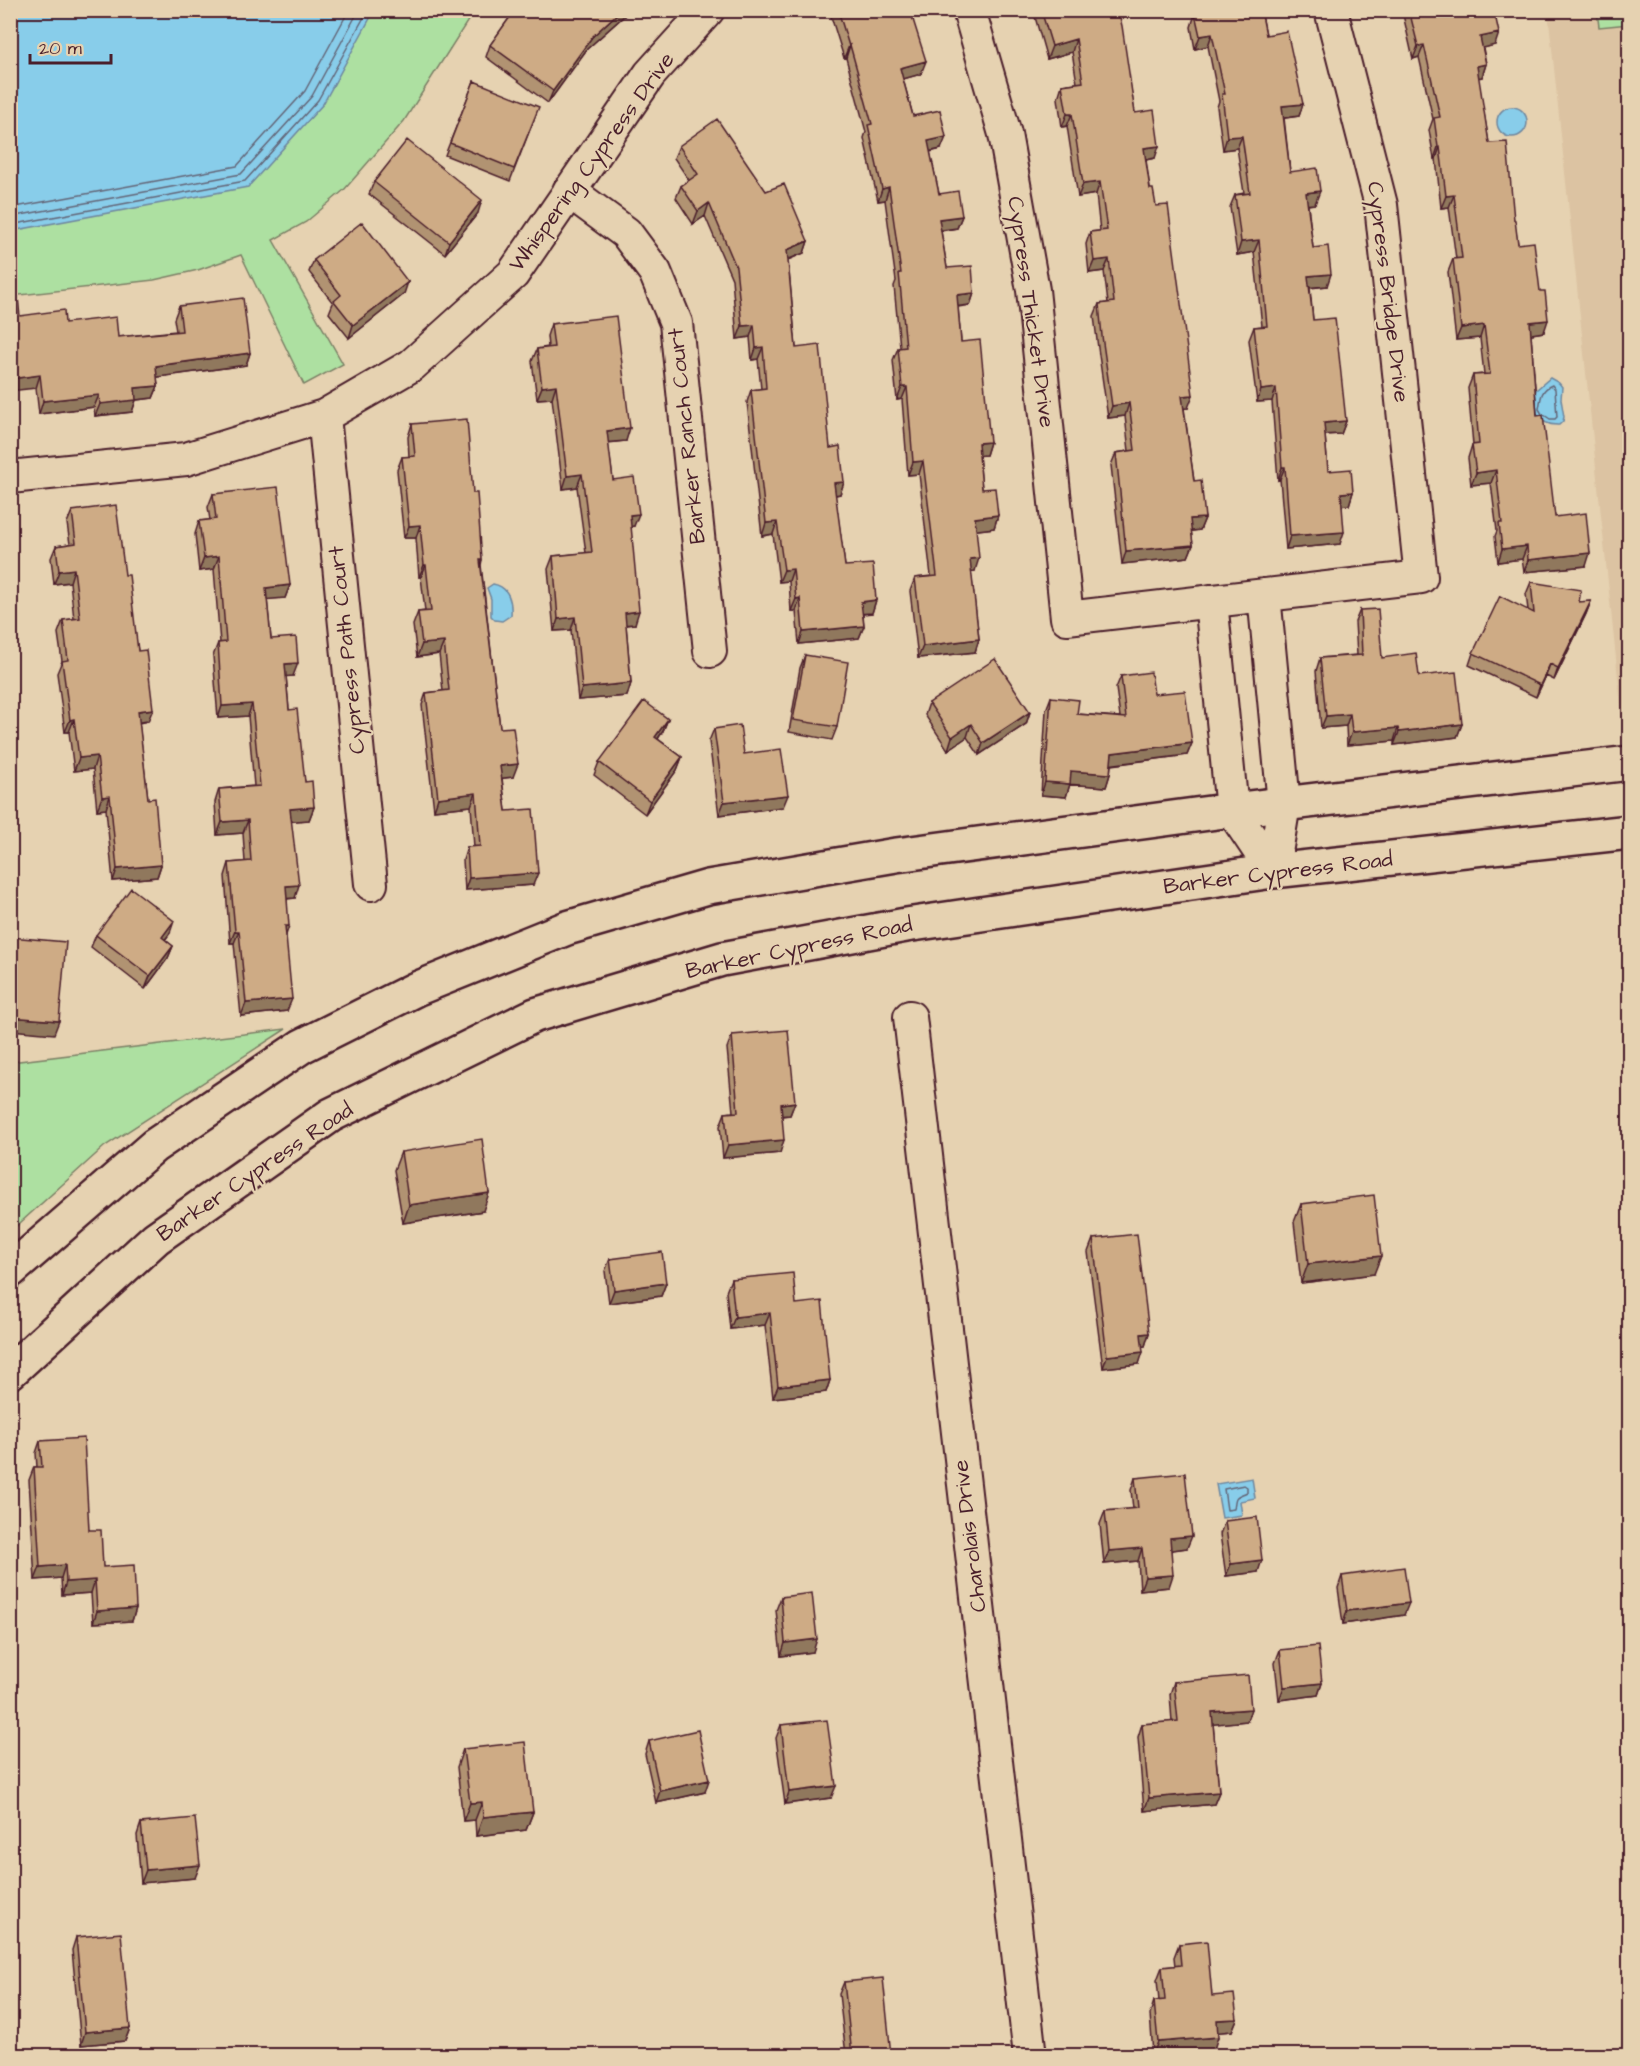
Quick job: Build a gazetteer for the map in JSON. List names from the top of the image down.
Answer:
{
  "streets": {
    "main road": ["Barker Cypress Road"],
    "street": [
      "Whispering Cypress Drive",
      "Cypress Bridge Drive",
      "Cypress Thicket Drive",
      "Barker Ranch Court",
      "Cypress Path Court",
      "Charolais Drive"
    ]
  },
  "crossings": [
    ["Whispering Cypress Drive", "Barker Ranch Court"],
    ["Whispering Cypress Drive", "Cypress Path Court"]
  ],
  "scale_bar": "20 m"
}
